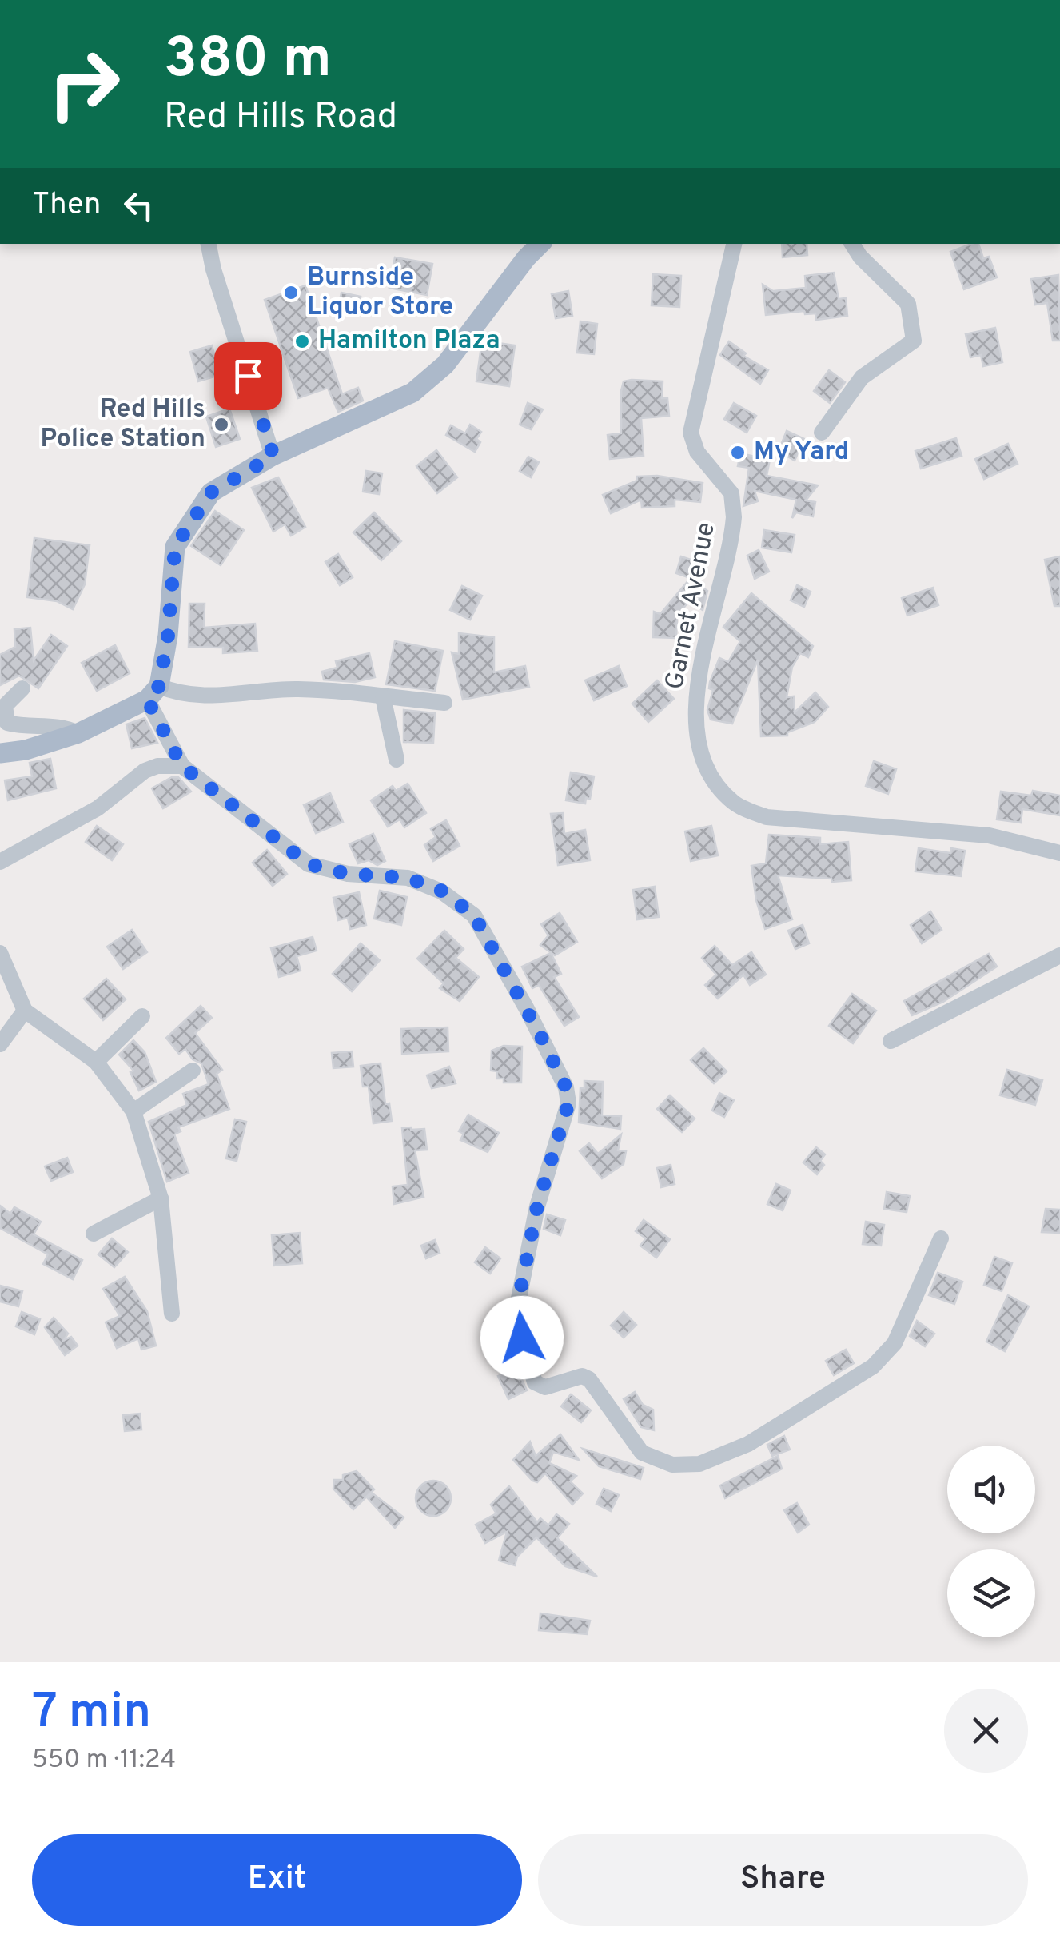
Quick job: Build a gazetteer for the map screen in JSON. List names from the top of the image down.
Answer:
{
  "streets": {
    "street": ["Garnet Avenue"]
  },
  "places": [
    "Burnside Liquor Store",
    "Hamilton Plaza",
    "Red Hills Police Station",
    "My Yard"
  ],
  "page": {
    "turn": ["380 m", "Red Hills Road"],
    "then": "Then",
    "heading": ["7 min", "550 m · 11:24"],
    "buttons": ["Exit", "Share"]
  }
}
